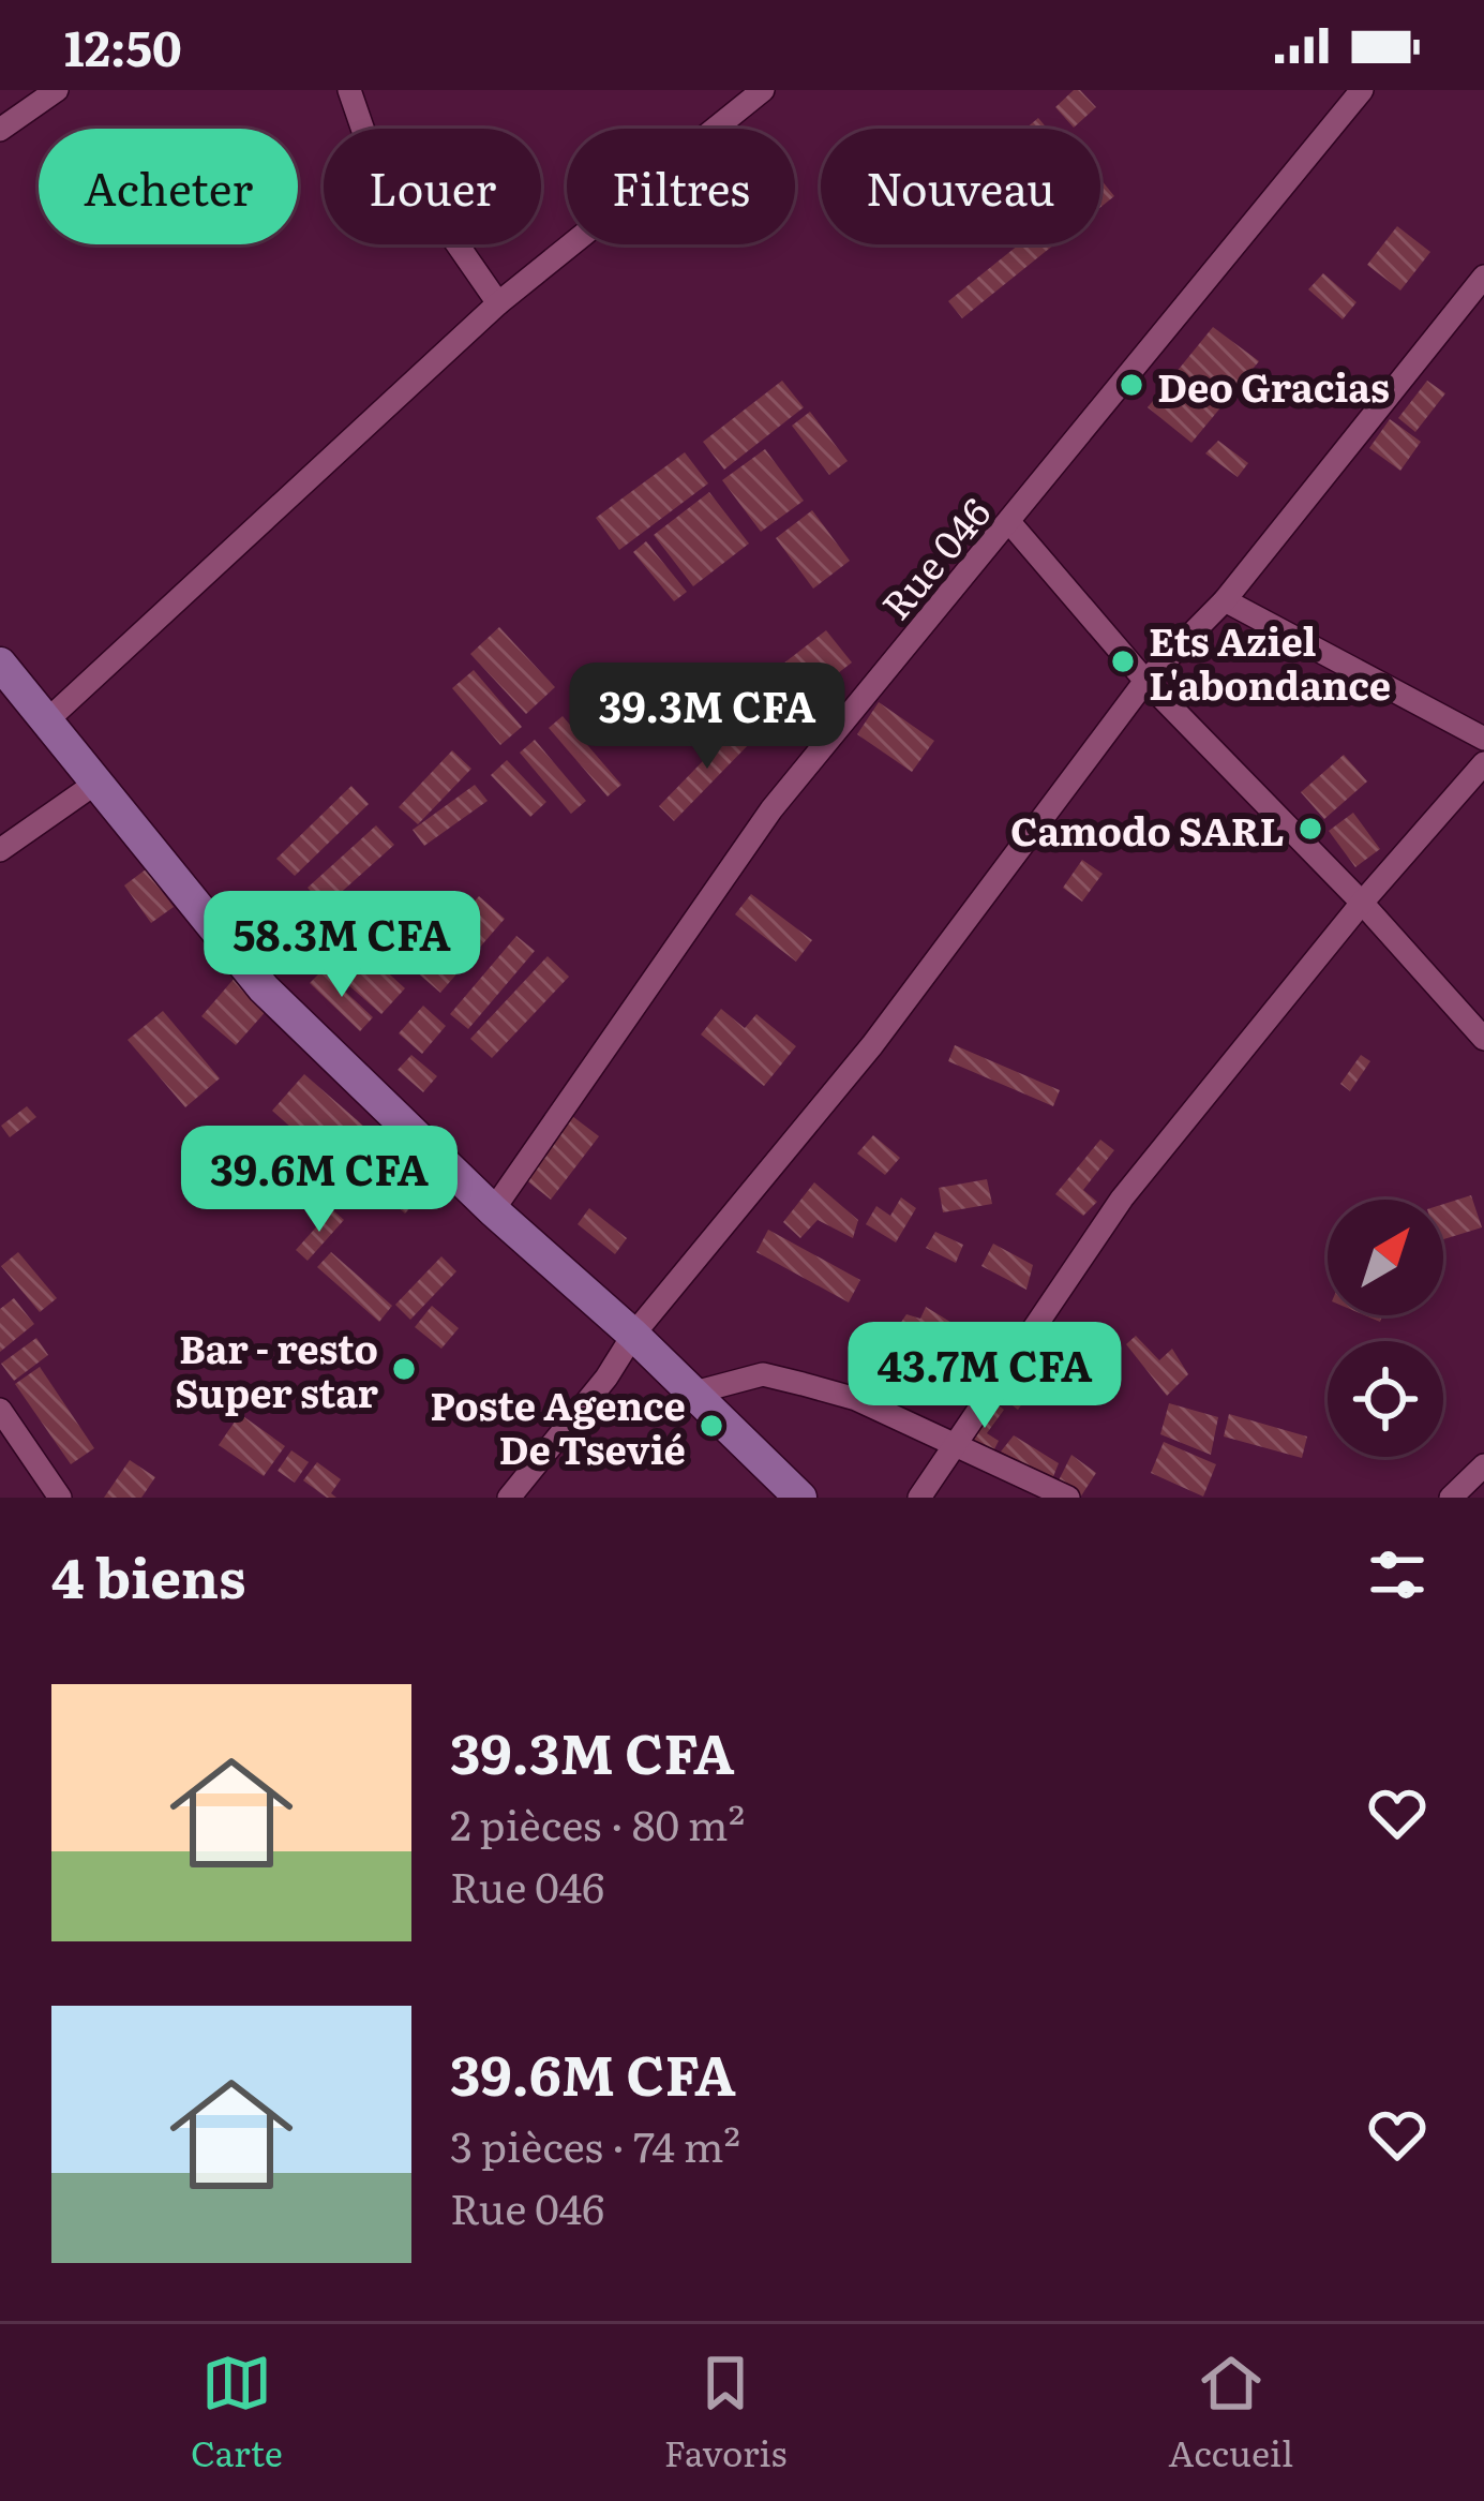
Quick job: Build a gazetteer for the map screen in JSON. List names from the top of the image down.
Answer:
{
  "streets": {
    "street": ["Rue 046"]
  },
  "places": [
    "Deo Gracias",
    "Ets Aziel L'abondance",
    "Camodo SARL",
    "Bar - resto Super star",
    "Poste Agence De Tsevié"
  ],
  "north": "top right",
  "page": {
    "status": "12:50",
    "chip": [
      "Acheter",
      "Louer",
      "Filtres",
      "Nouveau"
    ],
    "price": [
      "39.3M CFA",
      "58.3M CFA",
      "39.6M CFA",
      "43.7M CFA"
    ],
    "heading": "4 biens",
    "list": [
      {
        "name": "39.3M CFA",
        "note": "2 pièces · 80 m² · Rue 046"
      },
      {
        "name": "39.6M CFA",
        "note": "3 pièces · 74 m² · Rue 046"
      }
    ],
    "tabs": ["Carte", "Favoris", "Accueil"]
  }
}
